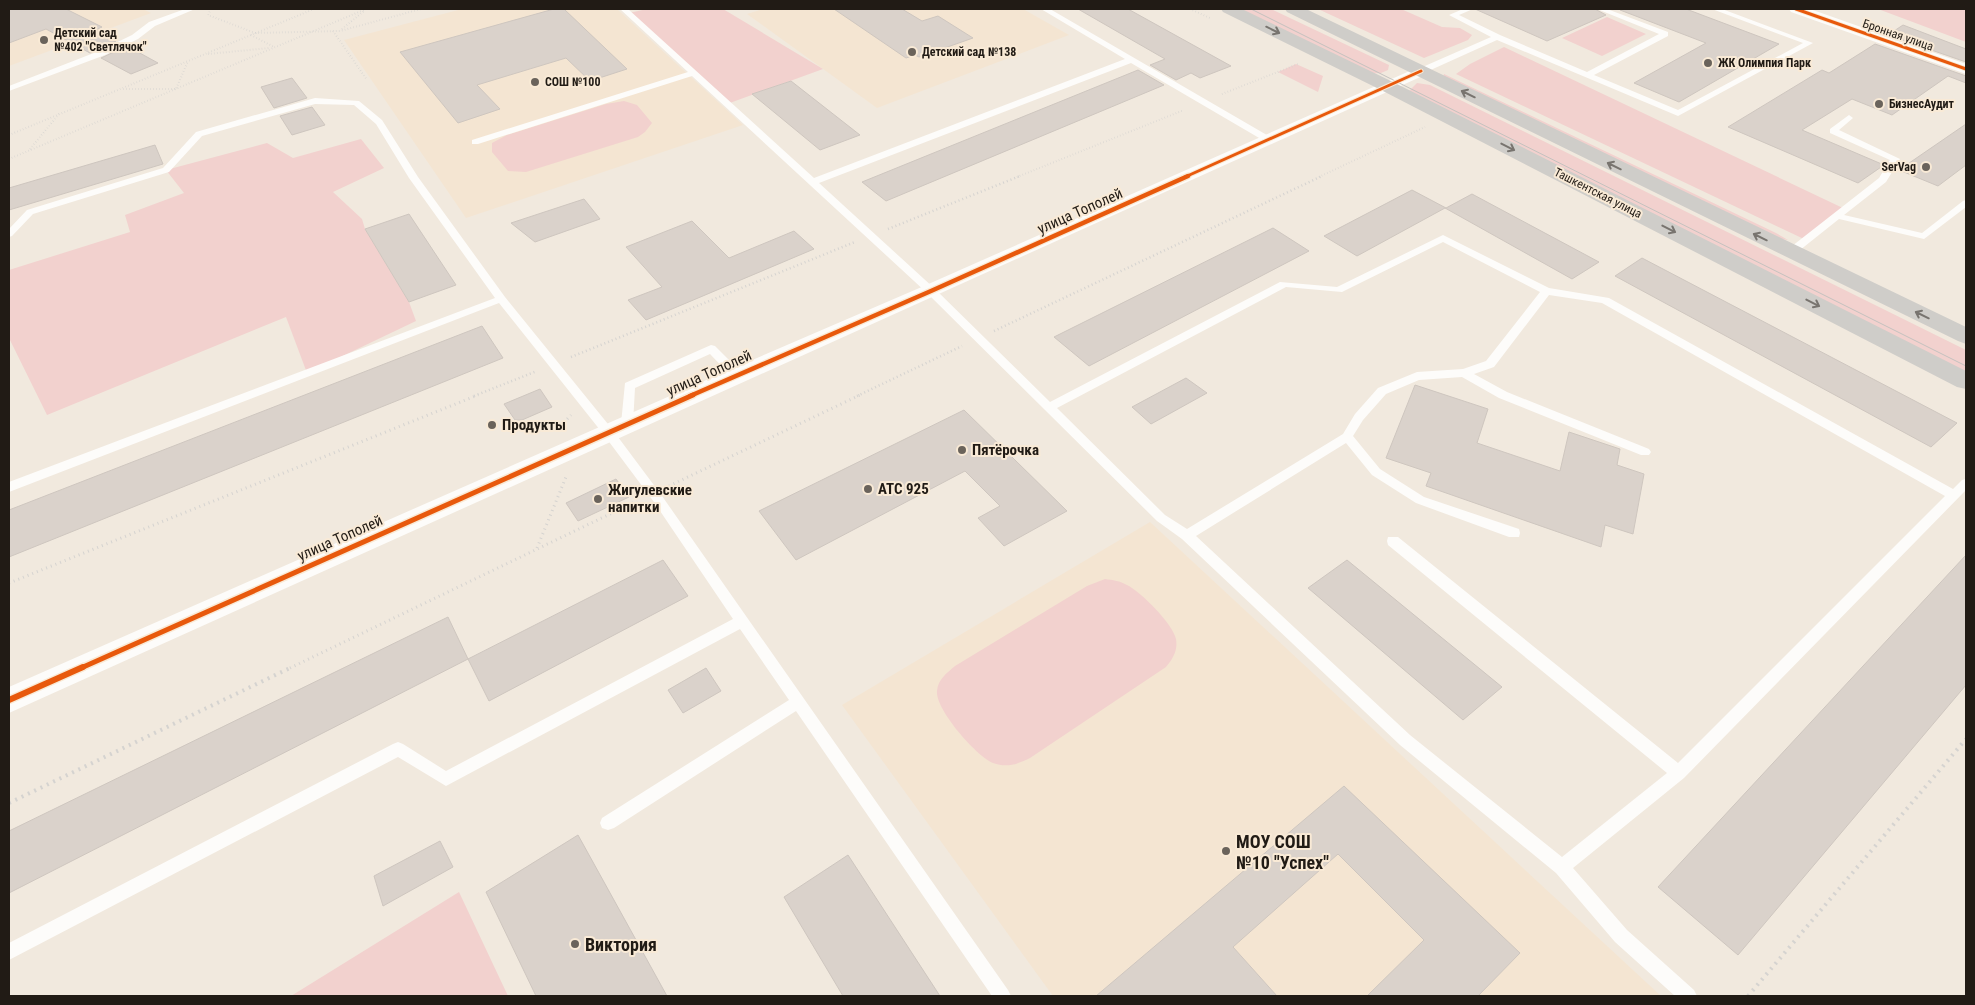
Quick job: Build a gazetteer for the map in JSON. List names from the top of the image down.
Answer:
{
  "streets": {
    "main road": ["Ташкентская улица"],
    "street": ["Бронная улица", "улица Тополей"]
  },
  "crossings": [
    ["Ташкентская улица", "улица Тополей"]
  ],
  "places": [
    "Детский сад №402 \"Светлячок\"",
    "Детский сад №138",
    "ЖК Олимпия Парк",
    "СОШ №100",
    "БизнесАудит",
    "SerVag",
    "Продукты",
    "Пятёрочка",
    "АТС 925",
    "Жигулевские напитки",
    "МОУ СОШ №10 \"Успех\"",
    "Виктория"
  ]
}
